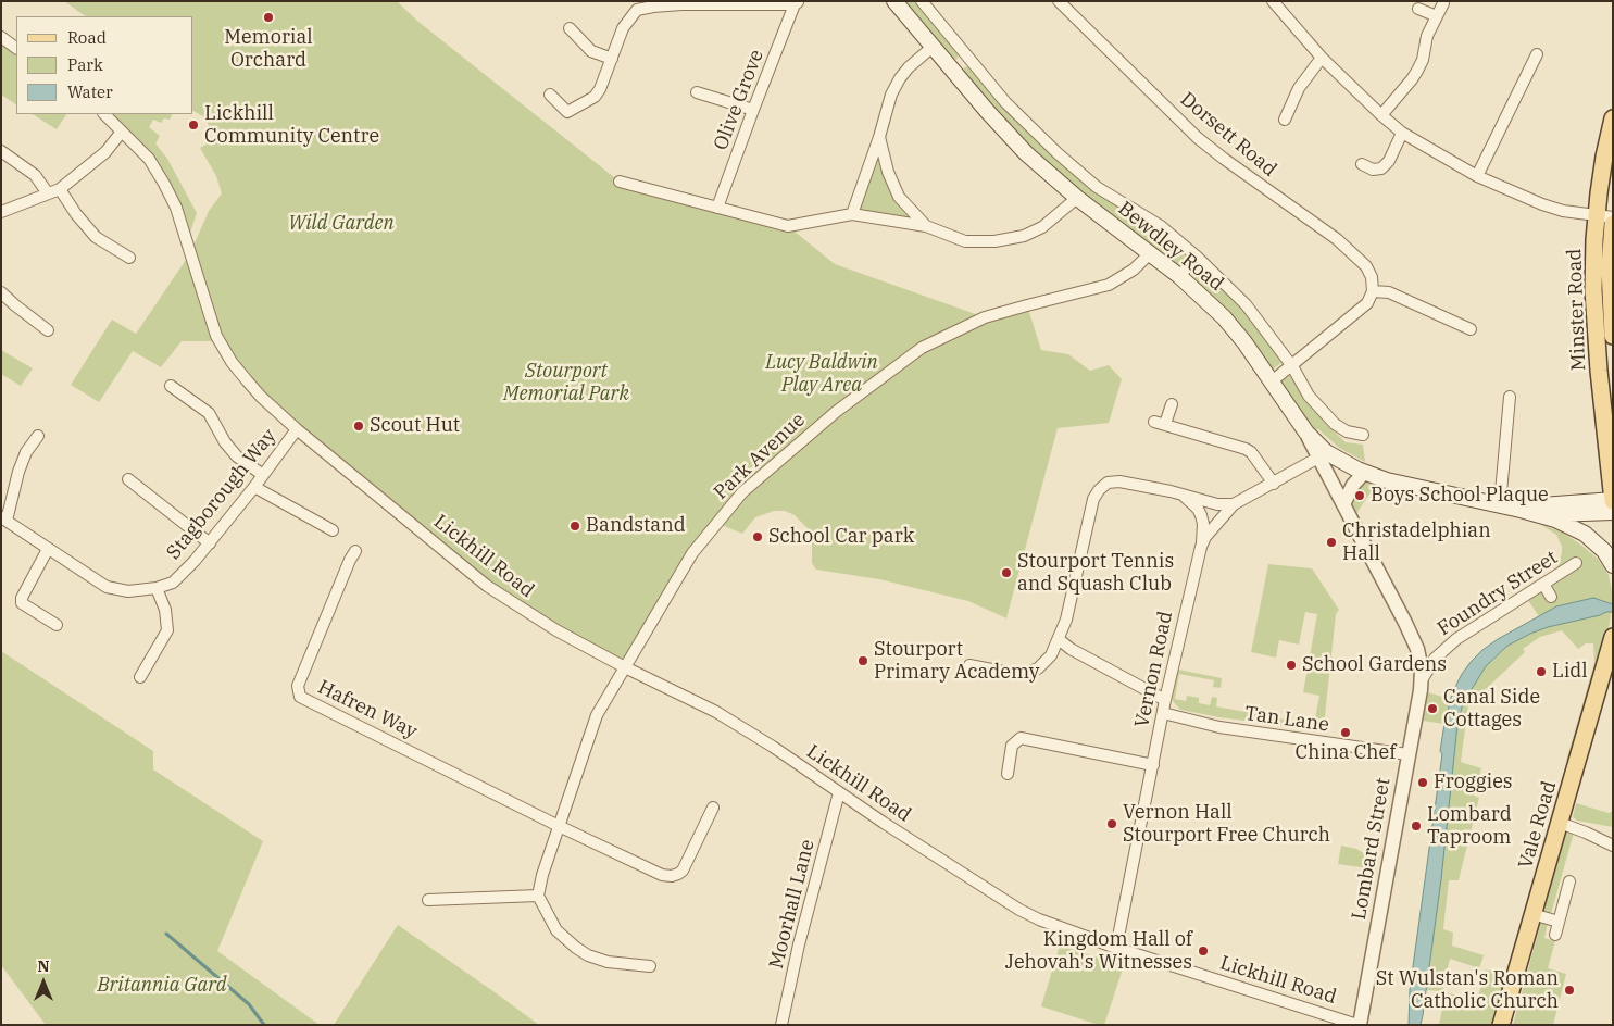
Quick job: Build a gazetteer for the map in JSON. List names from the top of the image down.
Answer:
{
  "streets": {
    "main road": ["Bewdley Road", "Minster Road", "Vale Road"],
    "street": [
      "Olive Grove",
      "Dorsett Road",
      "Park Avenue",
      "Stagborough Way",
      "Lickhill Road",
      "Foundry Street",
      "Vernon Road",
      "Hafren Way",
      "Tan Lane",
      "Lombard Street",
      "Moorhall Lane"
    ]
  },
  "crossings": [
    ["Bewdley Road", "Park Avenue"],
    ["Bewdley Road", "Foundry Street"],
    ["Bewdley Road", "Vernon Road"],
    ["Bewdley Road", "Lombard Street"],
    ["Park Avenue", "Lickhill Road"],
    ["Park Avenue", "Hafren Way"],
    ["Stagborough Way", "Lickhill Road"],
    ["Lickhill Road", "Vernon Road"],
    ["Lickhill Road", "Lombard Street"],
    ["Lickhill Road", "Moorhall Lane"],
    ["Foundry Street", "Lombard Street"],
    ["Vernon Road", "Tan Lane"],
    ["Tan Lane", "Lombard Street"]
  ],
  "parks": [
    "Wild Garden",
    "Lucy Baldwin Play Area",
    "Stourport Memorial Park",
    "Britannia Gard"
  ],
  "places": [
    "Memorial Orchard",
    "Lickhill Community Centre",
    "Scout Hut",
    "Boys School Plaque",
    "Bandstand",
    "School Car park",
    "Christadelphian Hall",
    "Stourport Tennis and Squash Club",
    "Stourport Primary Academy",
    "School Gardens",
    "Lidl",
    "Canal Side Cottages",
    "China Chef",
    "Froggies",
    "Vernon Hall Stourport Free Church",
    "Lombard Taproom",
    "Kingdom Hall of Jehovah's Witnesses",
    "St Wulstan's Roman Catholic Church"
  ],
  "legend": ["Road", "Park", "Water"],
  "north": "top"
}
